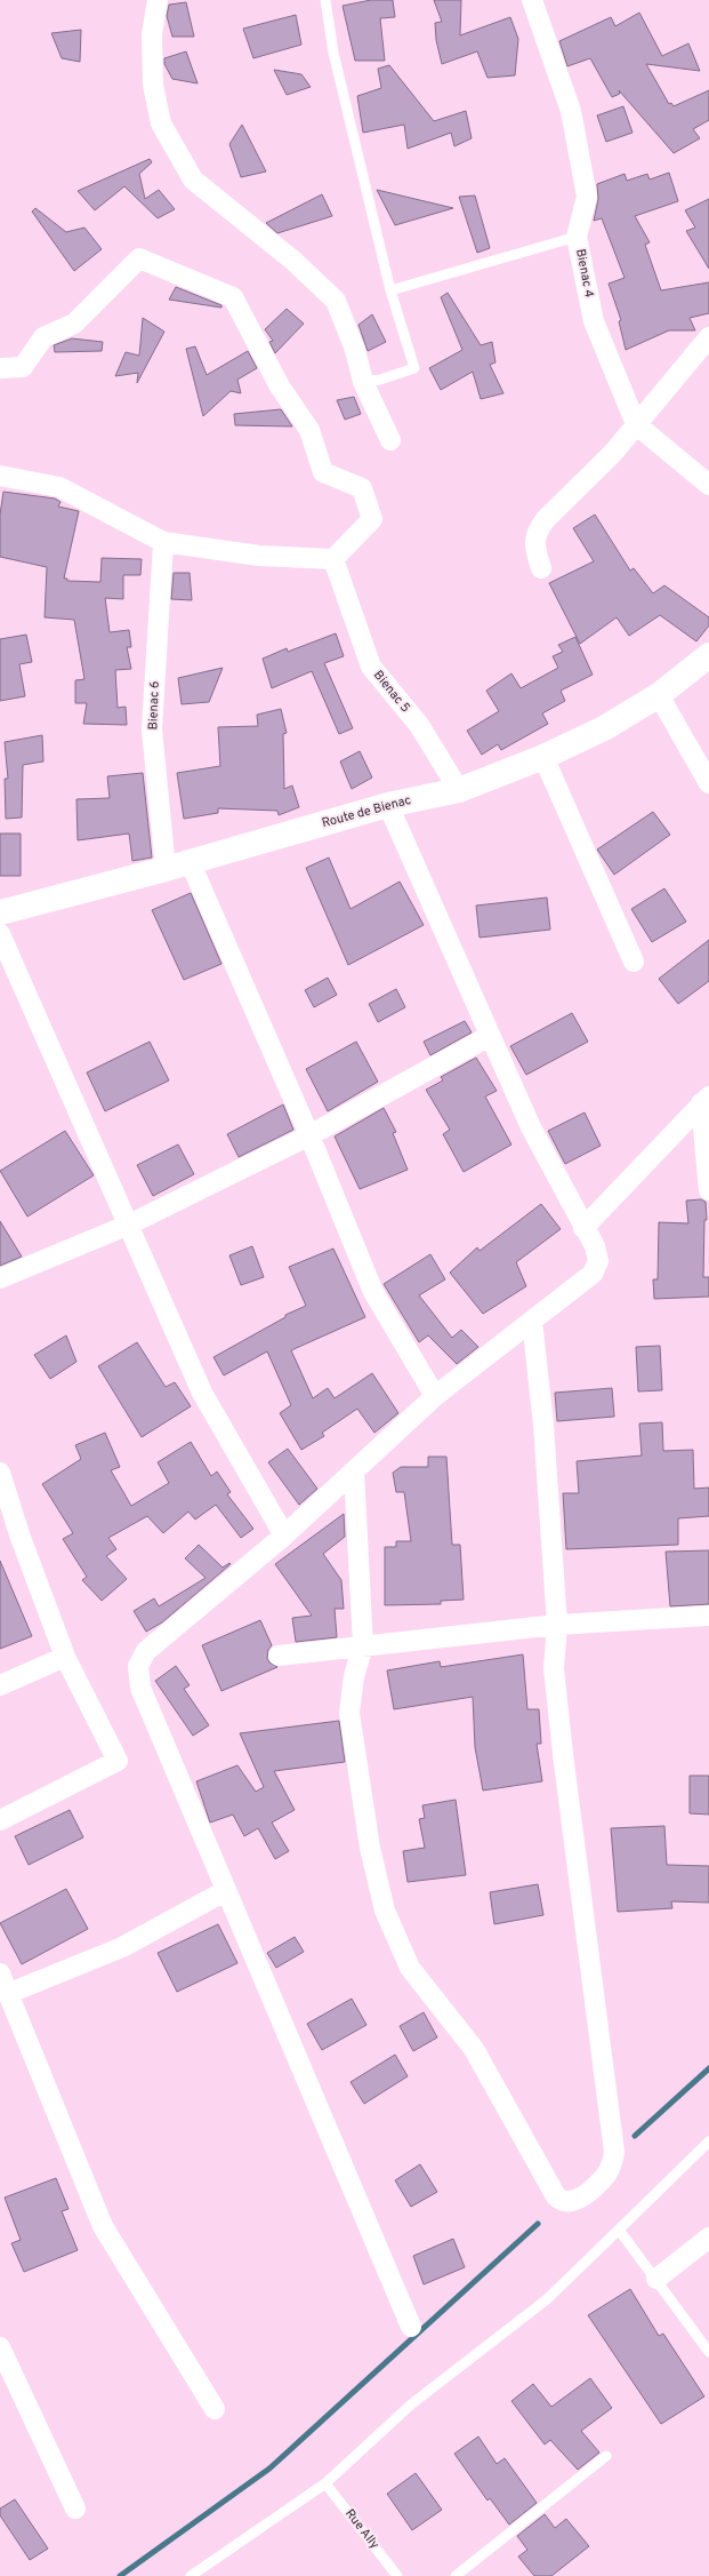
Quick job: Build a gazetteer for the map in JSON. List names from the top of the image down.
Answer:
{
  "streets": {
    "main road": ["Route de Bienac"],
    "street": ["Bienac 4", "Bienac 5", "Bienac 6"],
    "lane": ["Rue Ally"]
  },
  "crossings": [
    ["Bienac 5", "Route de Bienac"],
    ["Bienac 6", "Route de Bienac"]
  ]
}
